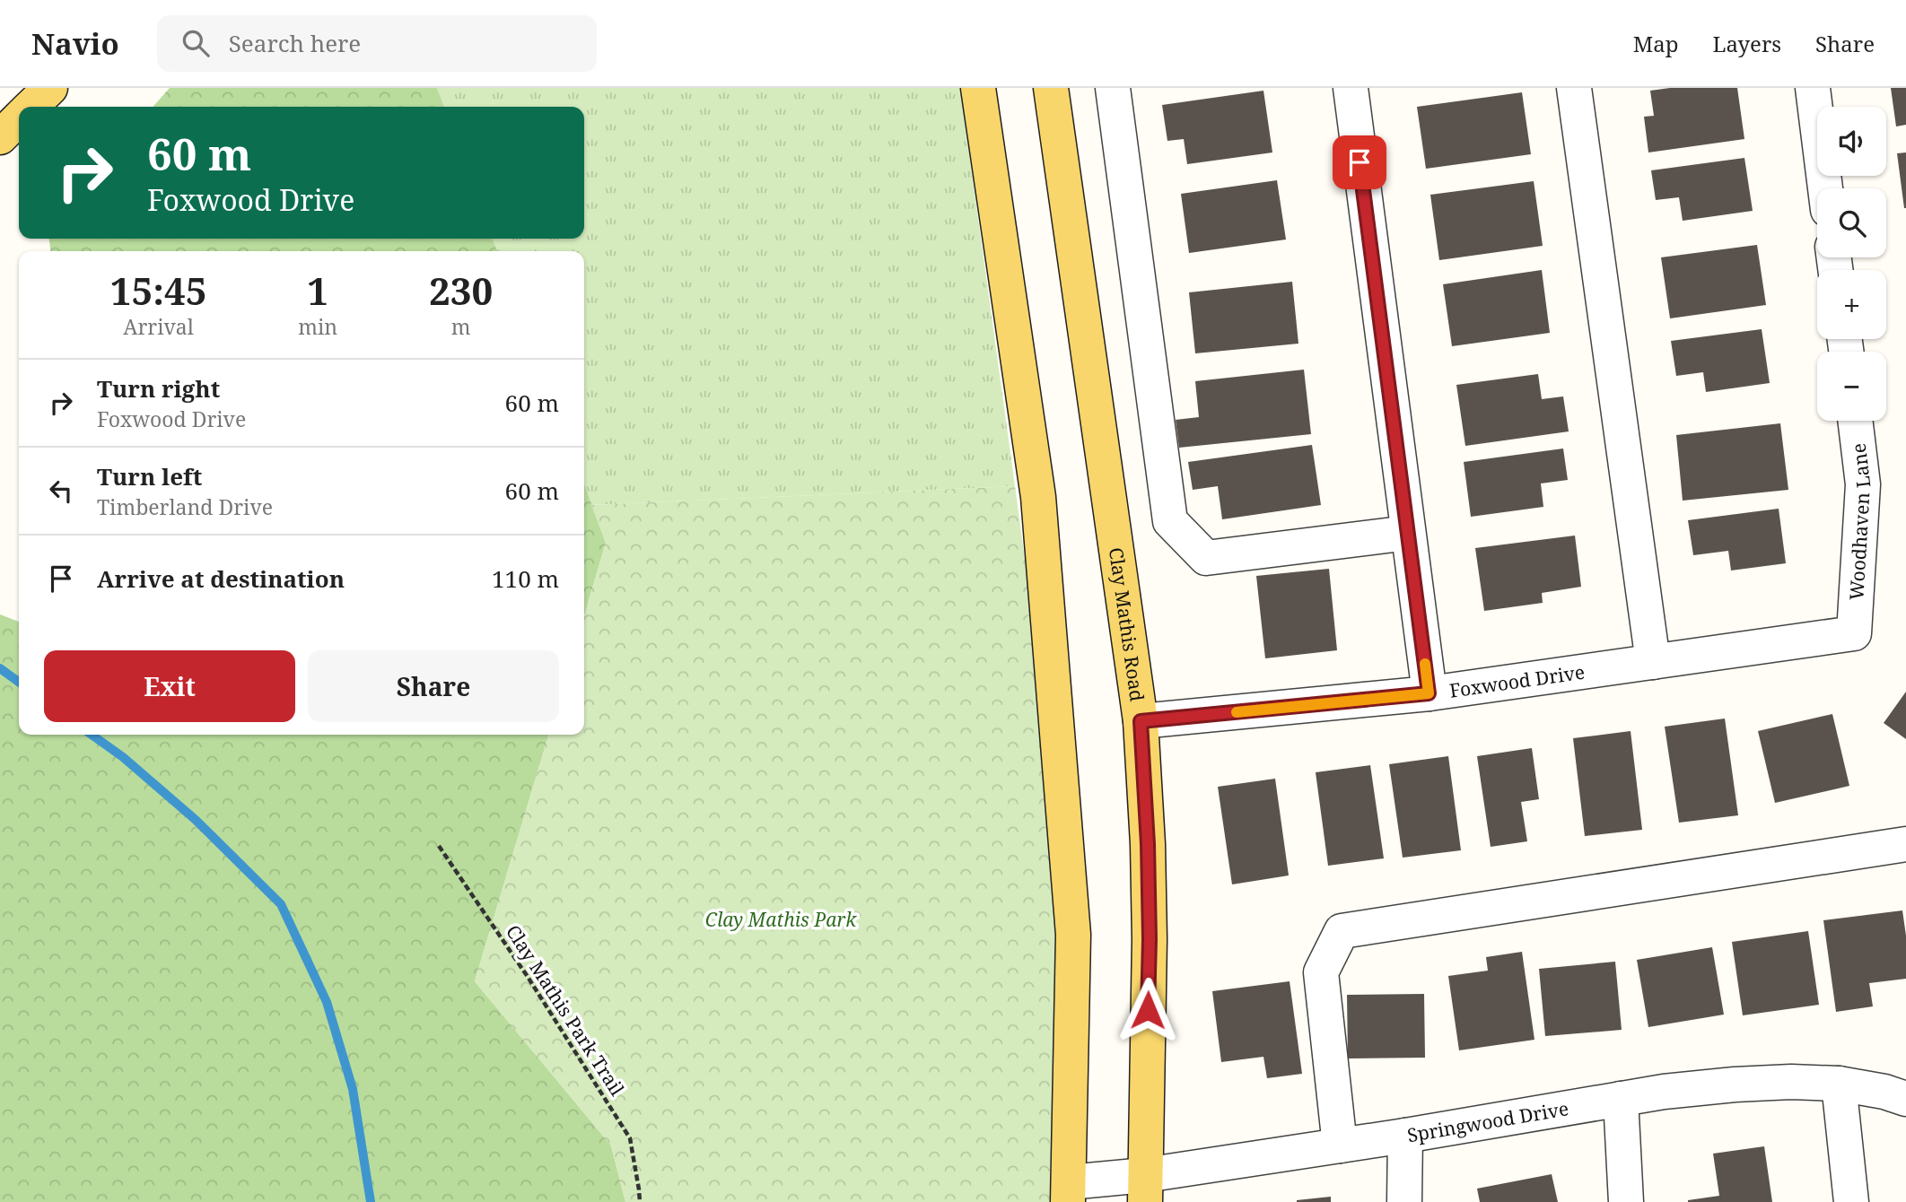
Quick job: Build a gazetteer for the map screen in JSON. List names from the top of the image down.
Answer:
{
  "streets": {
    "main road": ["Clay Mathis Road"],
    "street": ["Woodhaven Lane", "Foxwood Drive", "Springwood Drive"],
    "path": ["Clay Mathis Park Trail"]
  },
  "crossings": [
    ["Woodhaven Lane", "Foxwood Drive"],
    ["Clay Mathis Road", "Foxwood Drive"],
    ["Clay Mathis Road", "Springwood Drive"]
  ],
  "parks": ["Clay Mathis Park"],
  "page": {
    "header": "Navio",
    "search": "Search here",
    "nav": ["Map", "Layers", "Share"],
    "map_buttons": ["+", "−"],
    "turn": ["60 m", "Foxwood Drive"],
    "eta": [
      "15:45",
      "Arrival",
      "1",
      "min",
      "230",
      "m"
    ],
    "list": [
      {
        "name": "Turn right",
        "note": "Foxwood Drive",
        "value": "60 m"
      },
      {
        "name": "Turn left",
        "note": "Timberland Drive",
        "value": "60 m"
      },
      {
        "name": "Arrive at destination",
        "value": "110 m"
      }
    ],
    "buttons": ["Exit", "Share"]
  }
}
